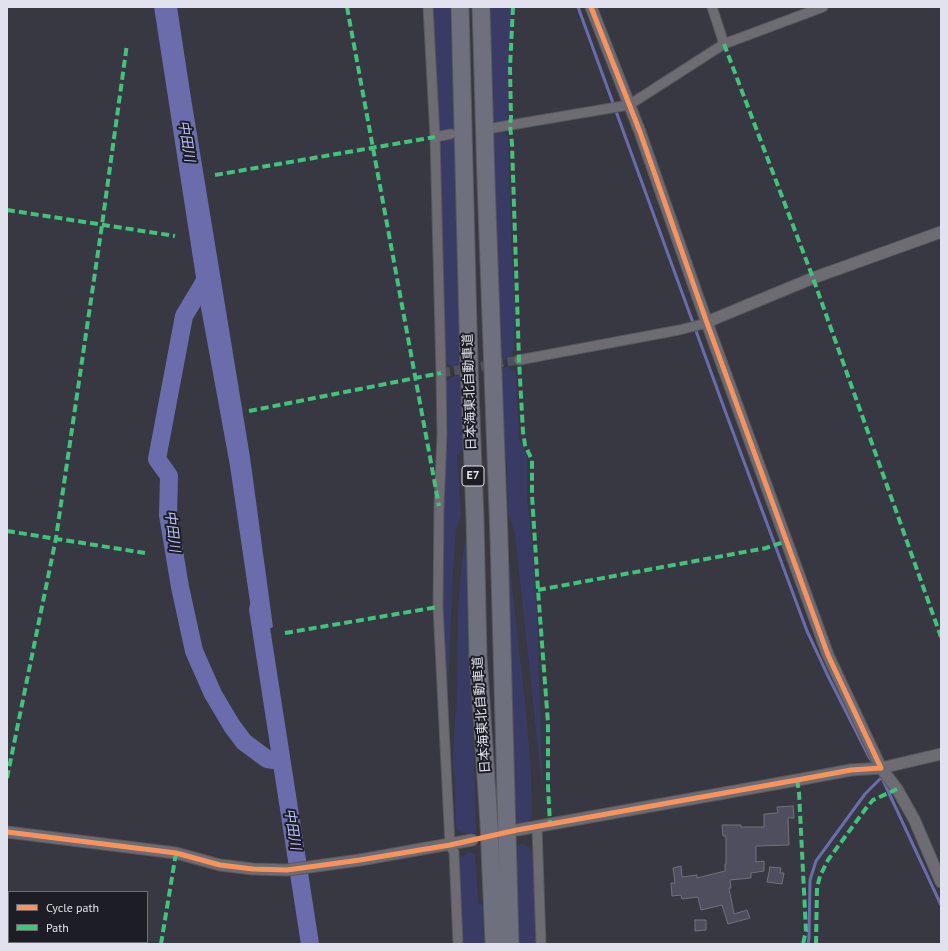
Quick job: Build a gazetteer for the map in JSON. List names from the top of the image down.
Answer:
{
  "streets": {
    "highway": ["日本海東北自動車道", "E7"]
  },
  "water": ["中田川"],
  "legend": ["Cycle path", "Path"]
}
